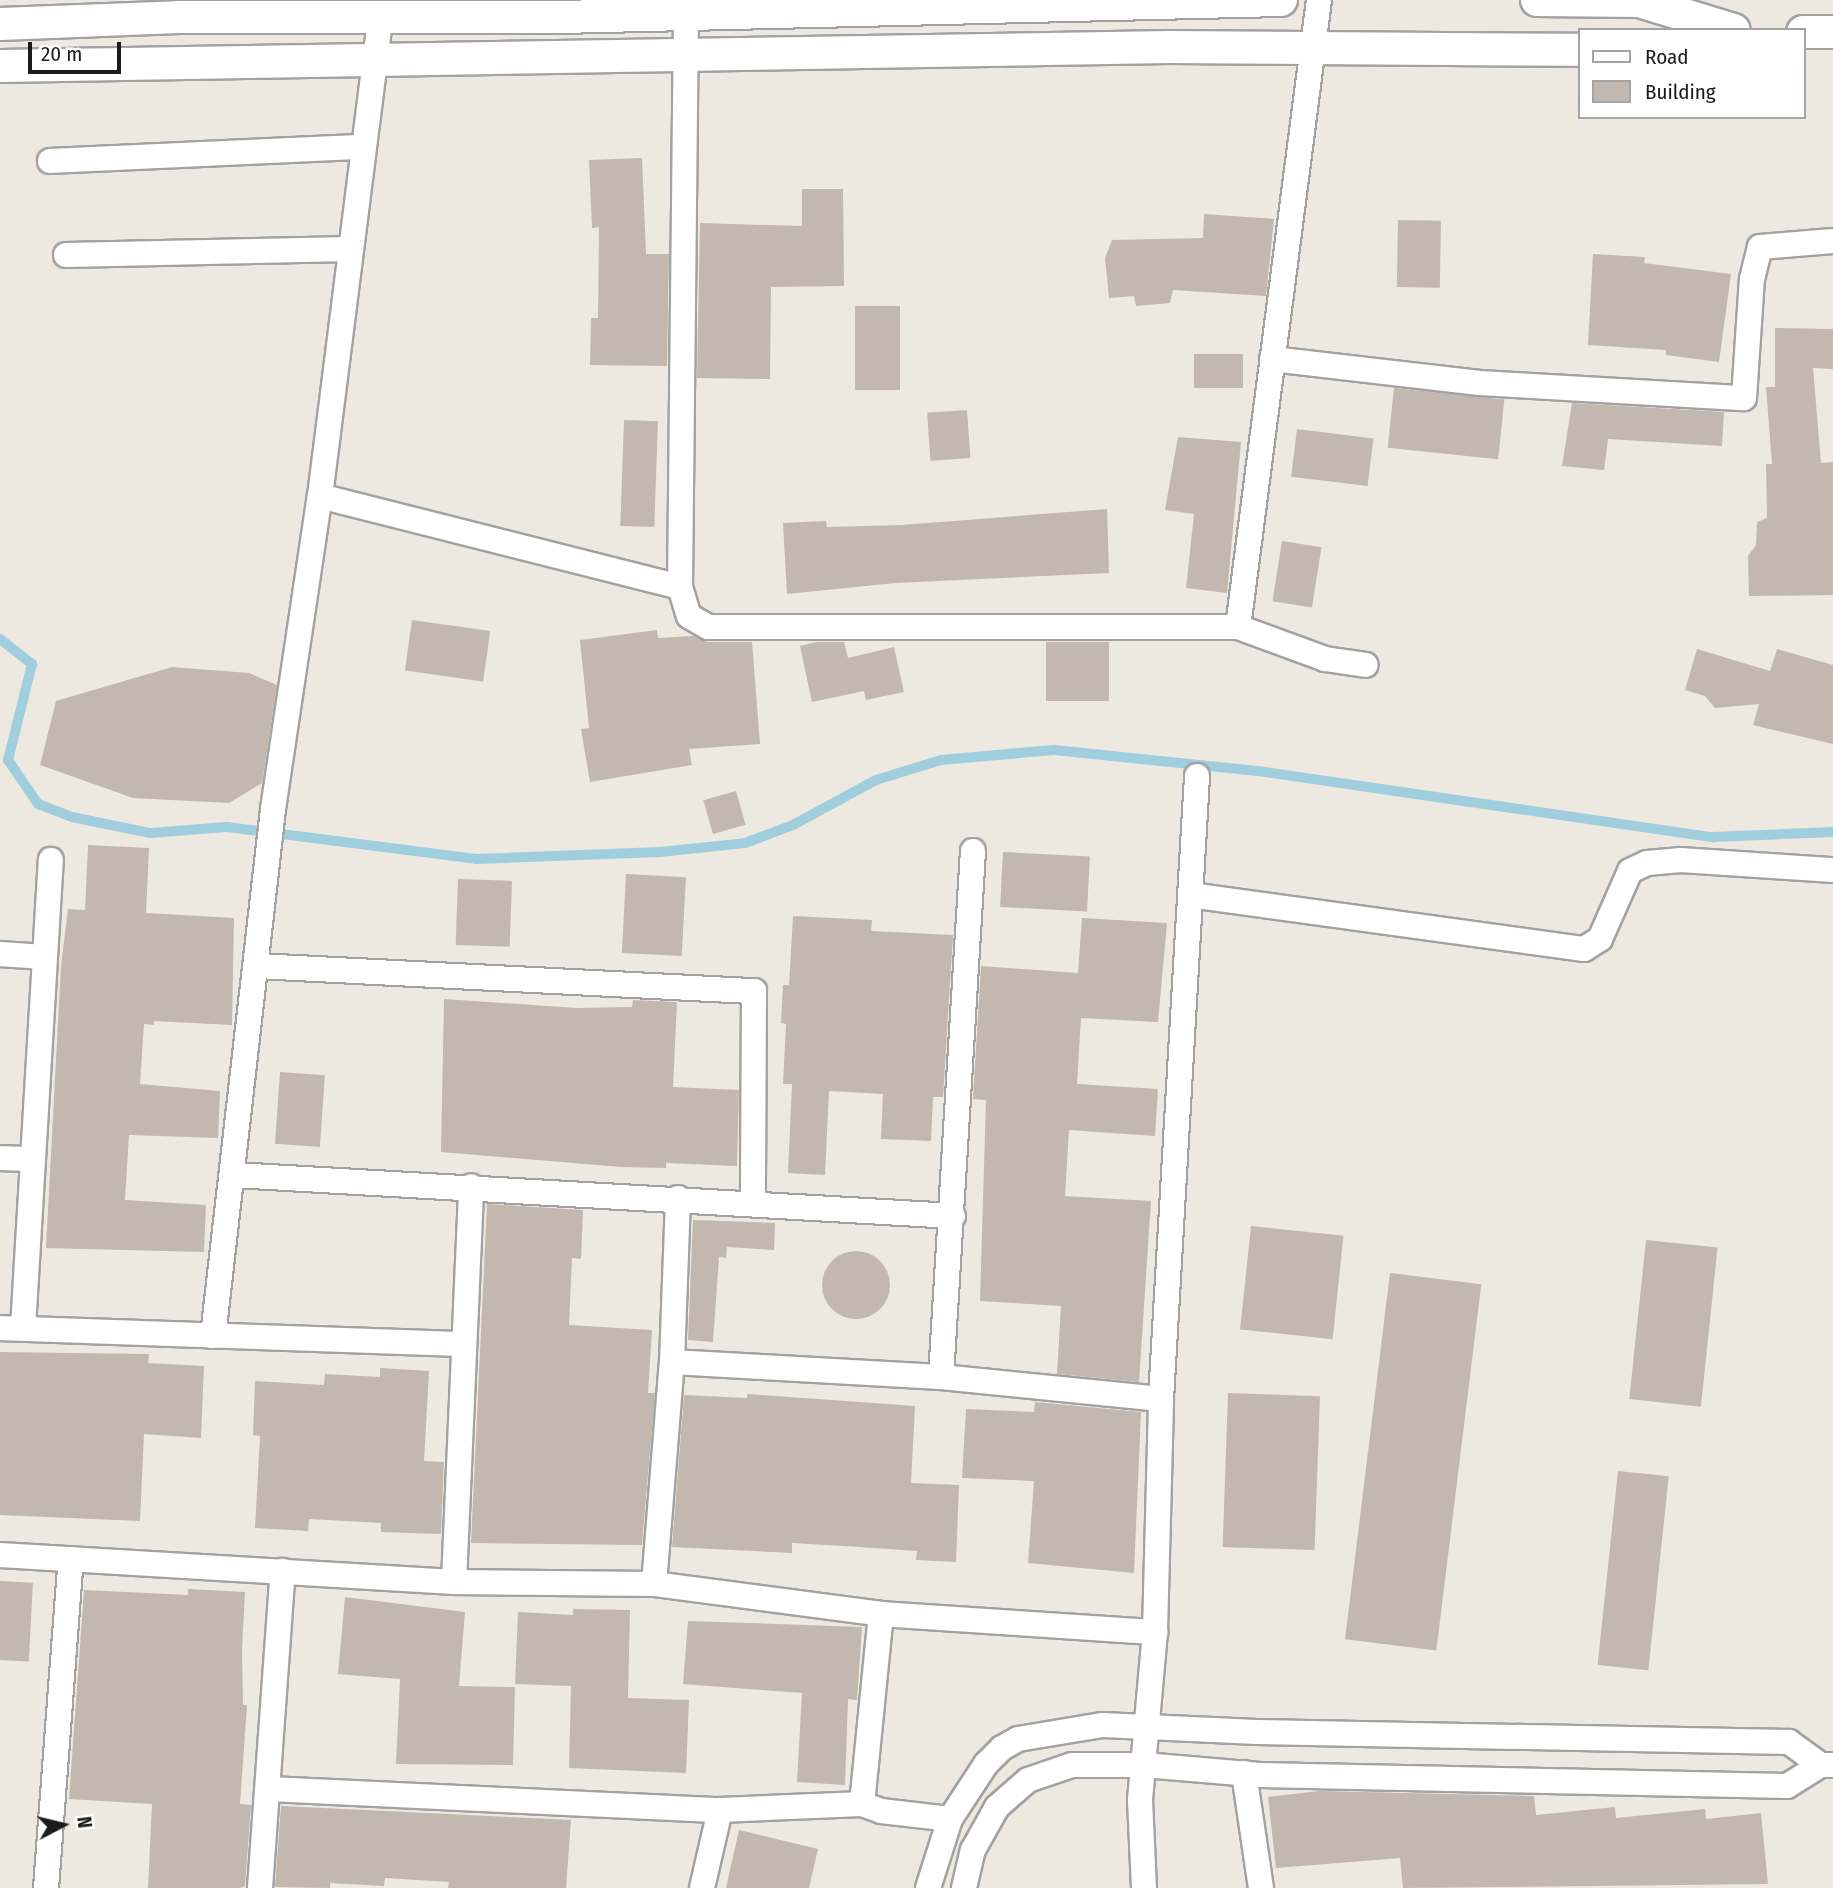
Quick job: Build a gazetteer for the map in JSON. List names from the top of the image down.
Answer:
{
  "legend": ["Road", "Building"],
  "scale_bar": "20 m",
  "north": "right"
}
